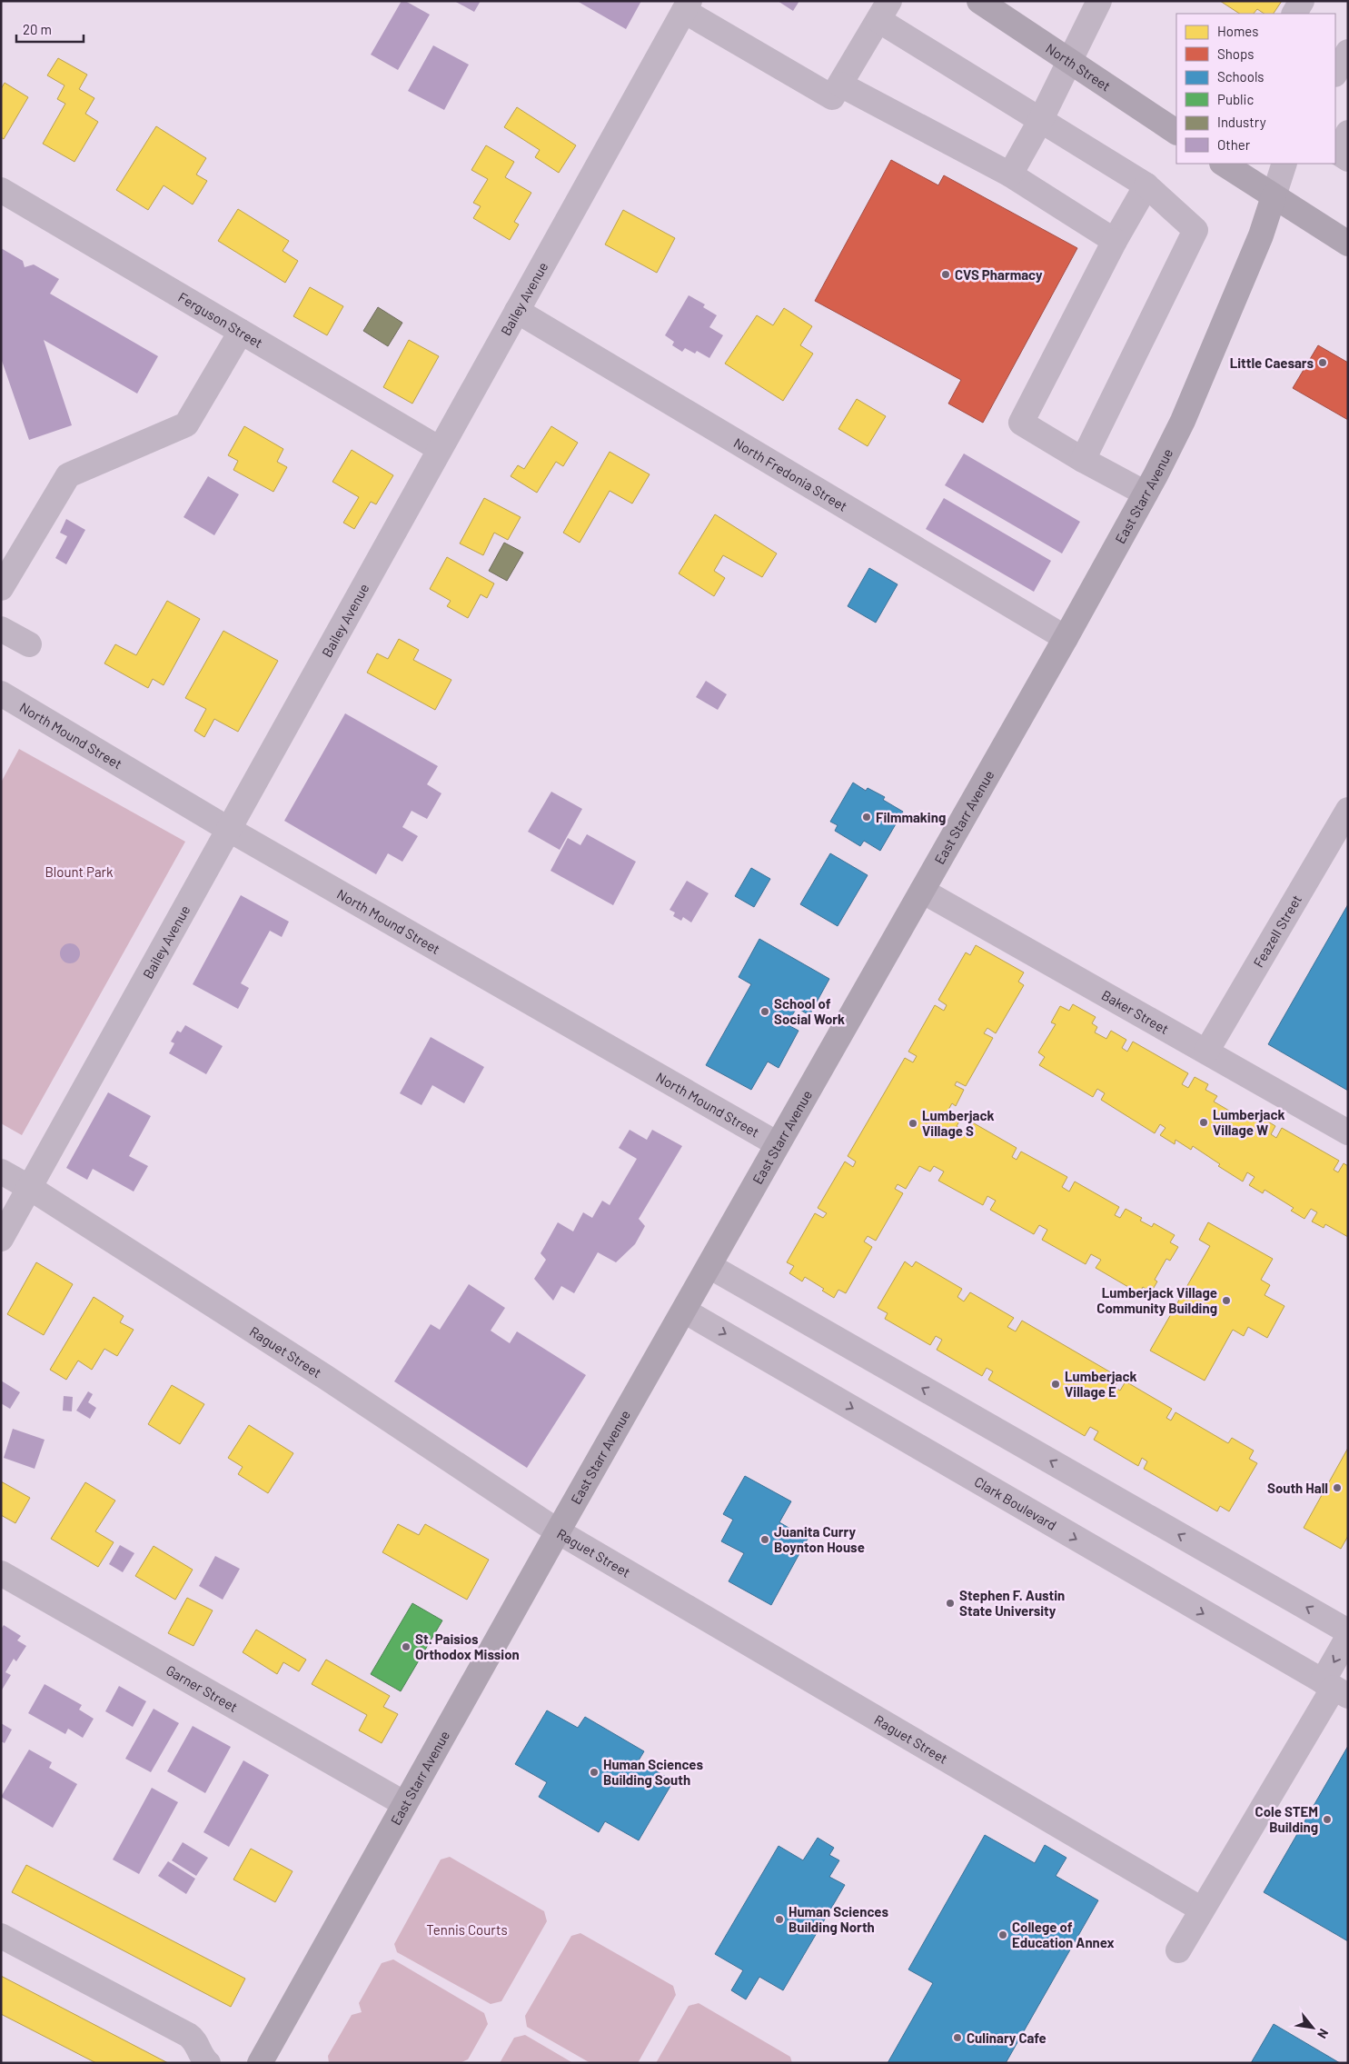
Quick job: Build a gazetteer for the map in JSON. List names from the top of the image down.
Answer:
{
  "streets": {
    "main road": ["North Street", "East Starr Avenue"],
    "street": [
      "Bailey Avenue",
      "Ferguson Street",
      "North Fredonia Street",
      "North Mound Street",
      "Feazell Street",
      "Baker Street",
      "Raguet Street",
      "Clark Boulevard",
      "Garner Street"
    ]
  },
  "crossings": [
    ["Bailey Avenue", "Ferguson Street"],
    ["Bailey Avenue", "North Fredonia Street"],
    ["Bailey Avenue", "North Mound Street"],
    ["Bailey Avenue", "Raguet Street"],
    ["North Fredonia Street", "East Starr Avenue"],
    ["East Starr Avenue", "North Mound Street"],
    ["East Starr Avenue", "Baker Street"],
    ["East Starr Avenue", "Raguet Street"],
    ["East Starr Avenue", "Clark Boulevard"],
    ["East Starr Avenue", "Garner Street"],
    ["Feazell Street", "Baker Street"]
  ],
  "parks": ["Blount Park", "Tennis Courts"],
  "places": [
    "CVS Pharmacy",
    "Little Caesars",
    "Filmmaking",
    "School of Social Work",
    "Lumberjack Village W",
    "Lumberjack Village S",
    "Lumberjack Village Community Building",
    "Lumberjack Village E",
    "South Hall",
    "Juanita Curry Boynton House",
    "Stephen F. Austin State University",
    "St. Paisios Orthodox Mission",
    "Human Sciences Building South",
    "Cole STEM Building",
    "Human Sciences Building North",
    "College of Education Annex",
    "Culinary Cafe"
  ],
  "legend": [
    "Homes",
    "Shops",
    "Schools",
    "Public",
    "Industry",
    "Other"
  ],
  "scale_bar": "20 m",
  "north": "bottom right"
}
